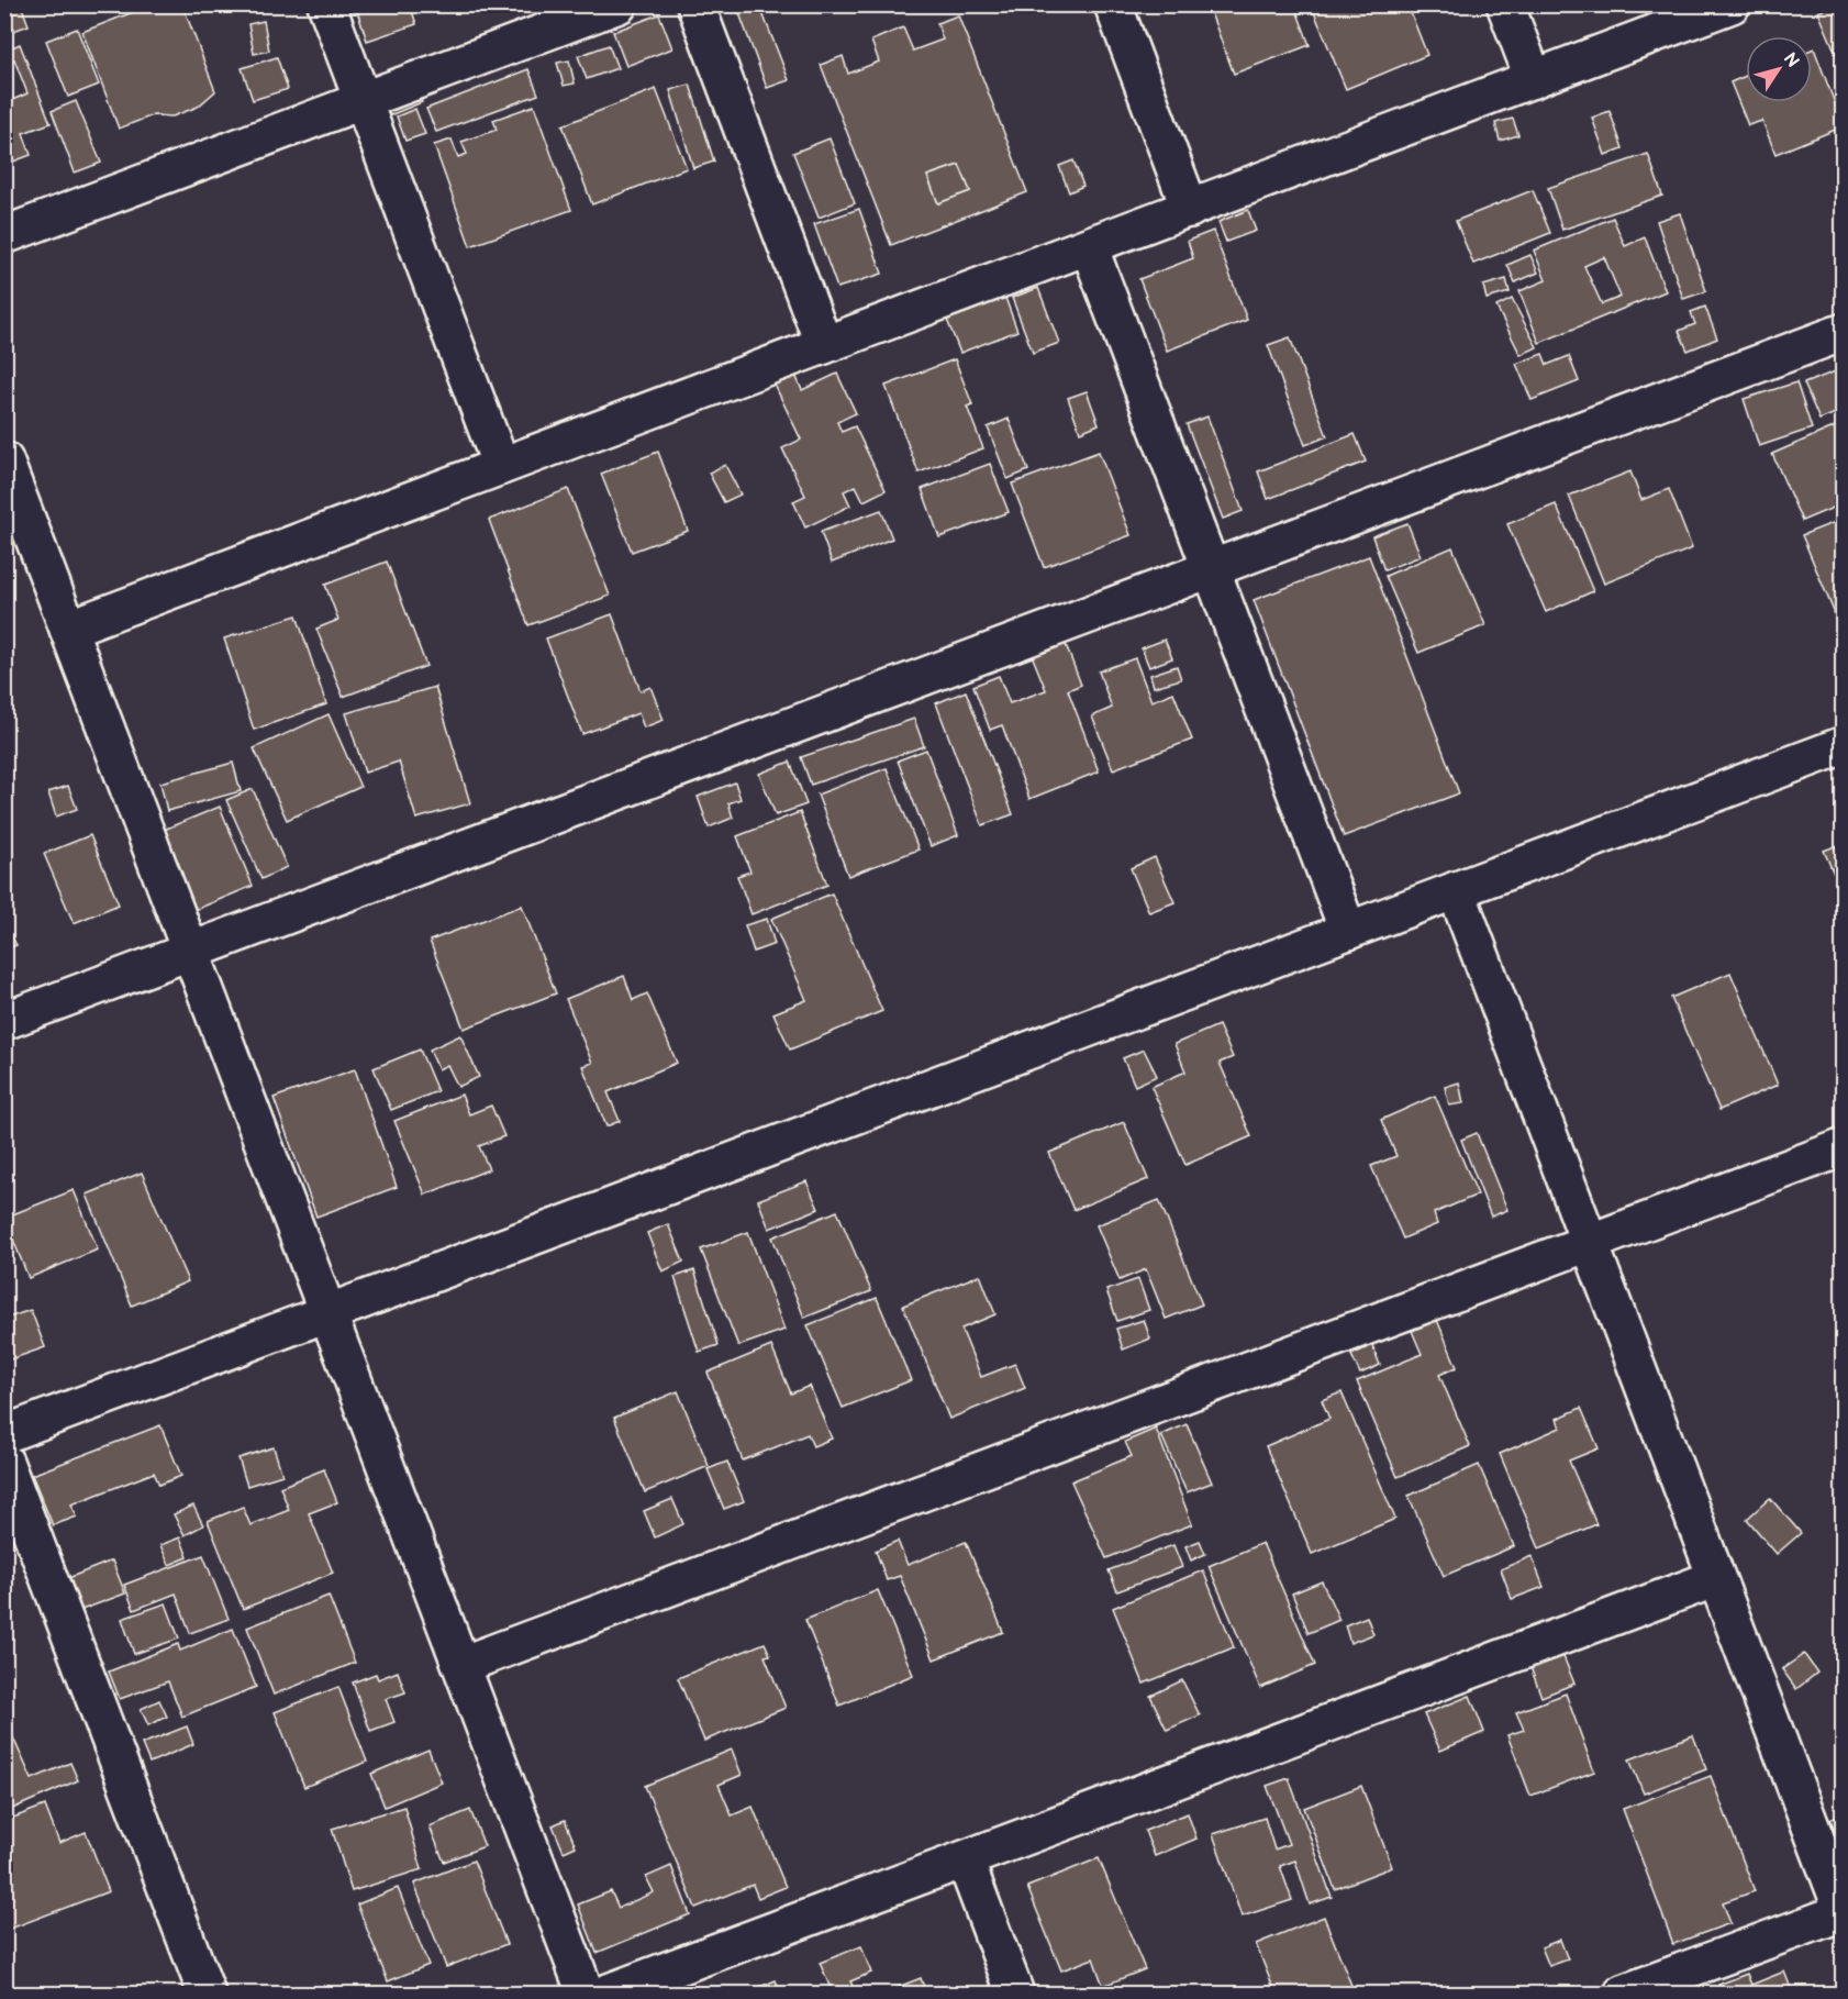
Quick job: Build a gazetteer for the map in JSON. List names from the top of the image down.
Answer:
{
  "north": "top right"
}
